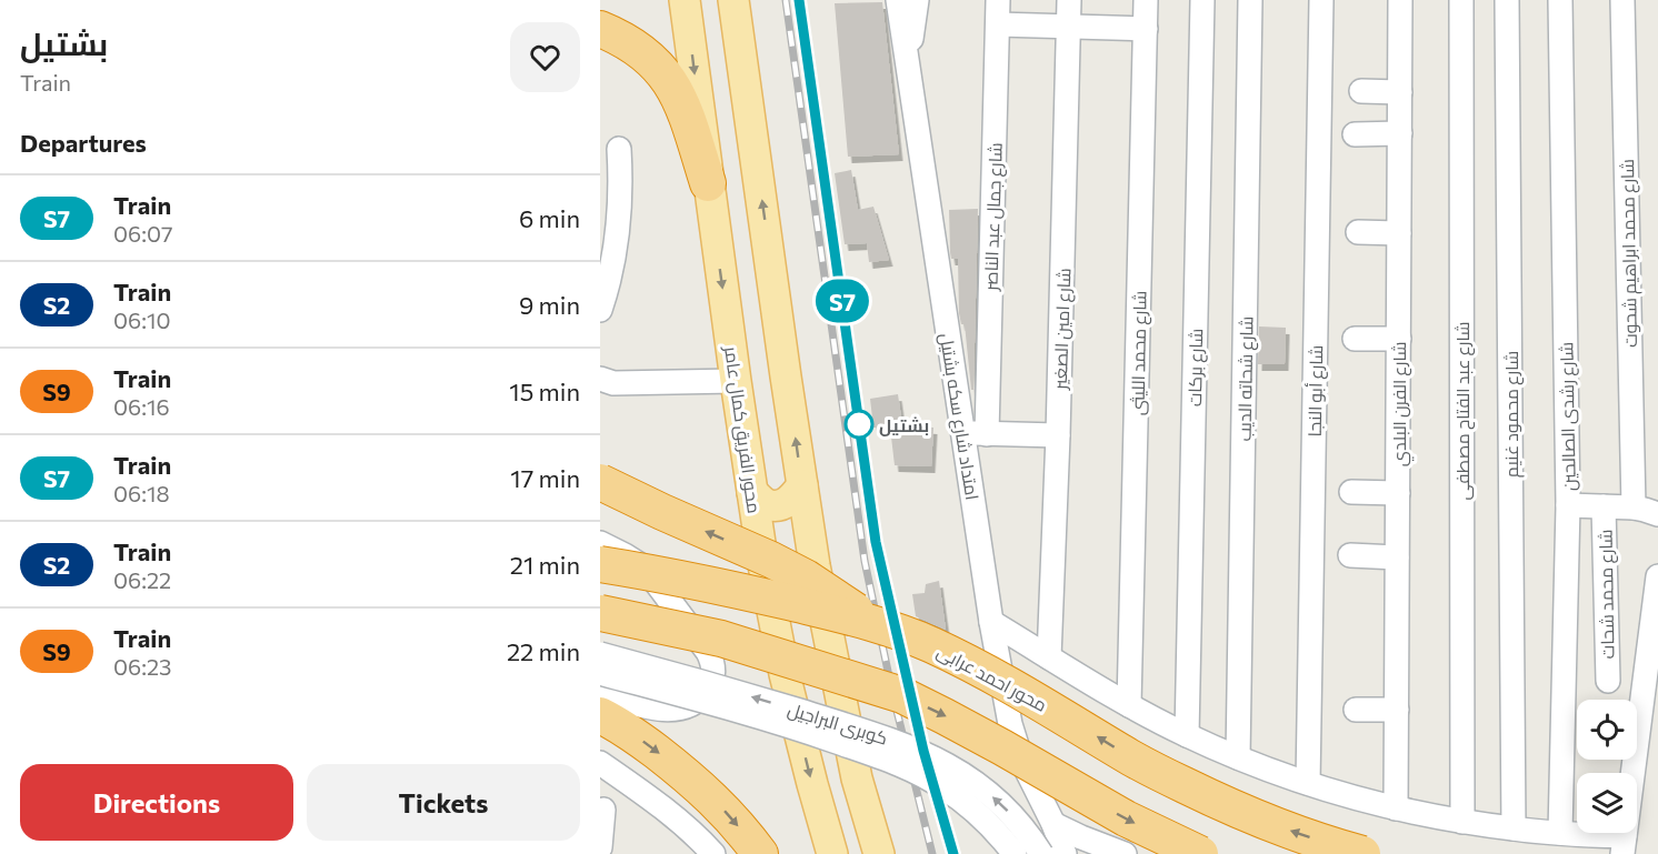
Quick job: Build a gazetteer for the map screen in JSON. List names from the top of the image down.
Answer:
{
  "streets": {
    "highway": ["محور احمد عرابى"],
    "main road": ["محور الفريق كمال عامر"],
    "street": [
      "شارع جمال عبد الناصر",
      "شارع محمد ابراهيم شحوت",
      "شارع امين الصغير",
      "شارع محمد الليثى",
      "شارع بركات",
      "شارع شحاته الديب",
      "شارع أبو النجا",
      "شارع الفرن البلدي",
      "شارع عبد الفتاح مصطفى",
      "شارع محمود غنيم",
      "امتداد شارع سكه بشتيل",
      "شارع رشدى الصالحين",
      "شارع محمد شحات",
      "كوبرى البراجيل"
    ]
  },
  "places": ["بشتيل"],
  "page": {
    "heading": [
      ["بشتيل", "Train"],
      "Departures"
    ],
    "on_map": "S7",
    "list": [
      {
        "mark": "S7",
        "name": "Train",
        "note": "06:07",
        "value": "6 min"
      },
      {
        "mark": "S2",
        "name": "Train",
        "note": "06:10",
        "value": "9 min"
      },
      {
        "mark": "S9",
        "name": "Train",
        "note": "06:16",
        "value": "15 min"
      },
      {
        "mark": "S7",
        "name": "Train",
        "note": "06:18",
        "value": "17 min"
      },
      {
        "mark": "S2",
        "name": "Train",
        "note": "06:22",
        "value": "21 min"
      },
      {
        "mark": "S9",
        "name": "Train",
        "note": "06:23",
        "value": "22 min"
      }
    ],
    "buttons": ["Directions", "Tickets"]
  }
}
